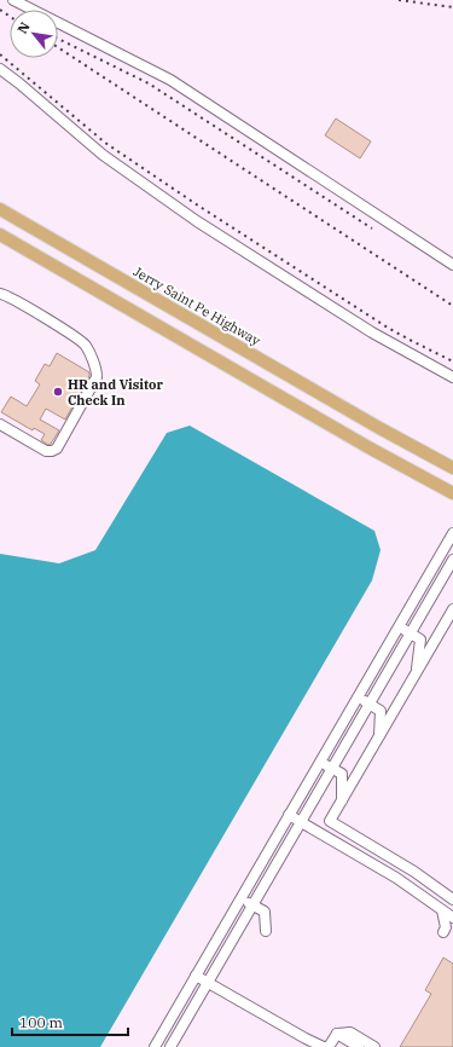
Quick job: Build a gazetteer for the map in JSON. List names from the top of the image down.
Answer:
{
  "streets": {
    "main road": ["Jerry Saint Pe Highway"]
  },
  "places": ["HR and Visitor Check In"],
  "scale_bar": "100 m",
  "north": "top left"
}
